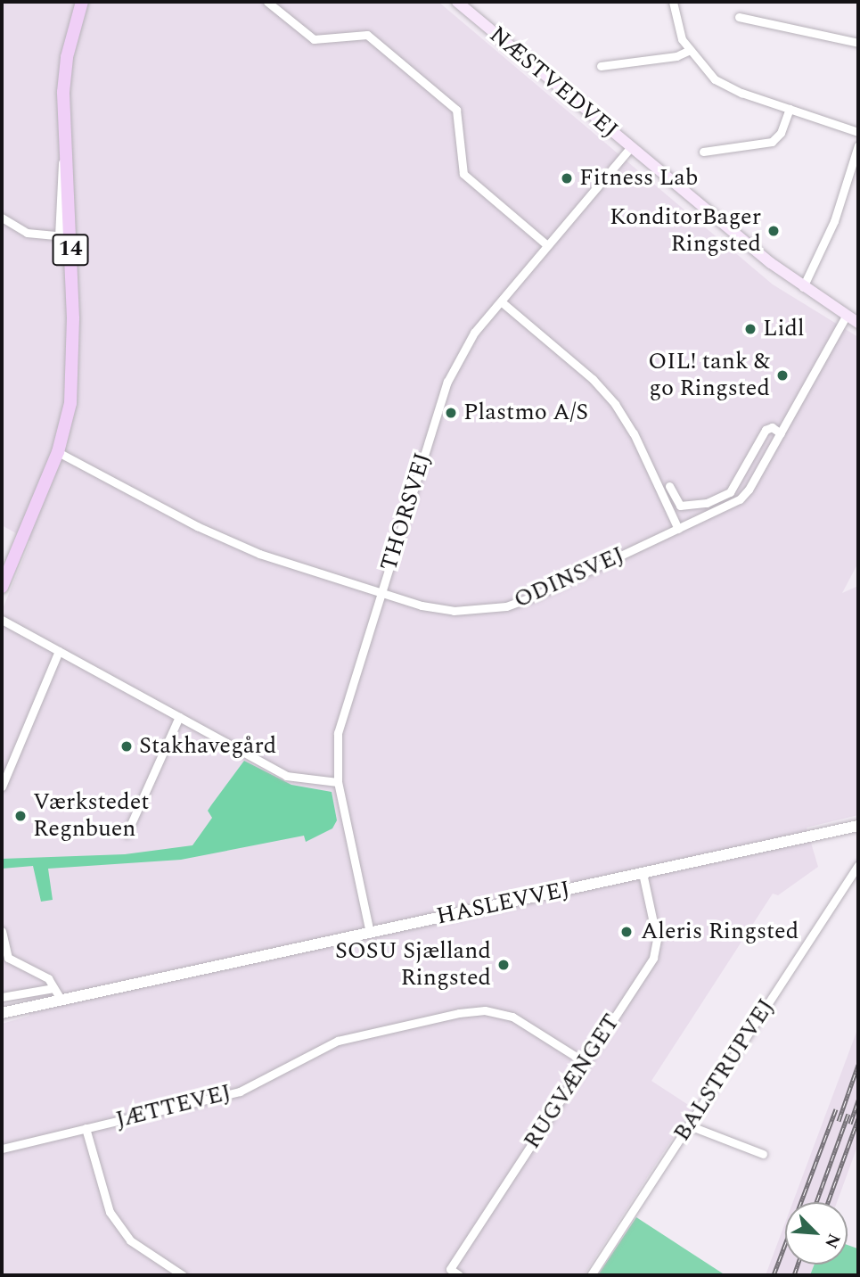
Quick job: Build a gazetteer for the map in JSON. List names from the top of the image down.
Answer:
{
  "streets": {
    "main road": ["NÆSTVEDVEJ", "14"],
    "street": [
      "THORSVEJ",
      "ODINSVEJ",
      "HASLEVVEJ",
      "BALSTRUPVEJ",
      "RUGVÆNGET",
      "JÆTTEVEJ"
    ]
  },
  "crossings": [
    ["NÆSTVEDVEJ", "THORSVEJ"],
    ["NÆSTVEDVEJ", "ODINSVEJ"],
    ["14", "ODINSVEJ"],
    ["THORSVEJ", "ODINSVEJ"],
    ["THORSVEJ", "HASLEVVEJ"],
    ["HASLEVVEJ", "RUGVÆNGET"],
    ["RUGVÆNGET", "JÆTTEVEJ"]
  ],
  "places": [
    "Fitness Lab",
    "KonditorBager Ringsted",
    "Lidl",
    "OIL! tank & go Ringsted",
    "Plastmo A/S",
    "Stakhavegård",
    "Værkstedet Regnbuen",
    "Aleris Ringsted",
    "SOSU Sjælland Ringsted"
  ],
  "north": "bottom right"
}
